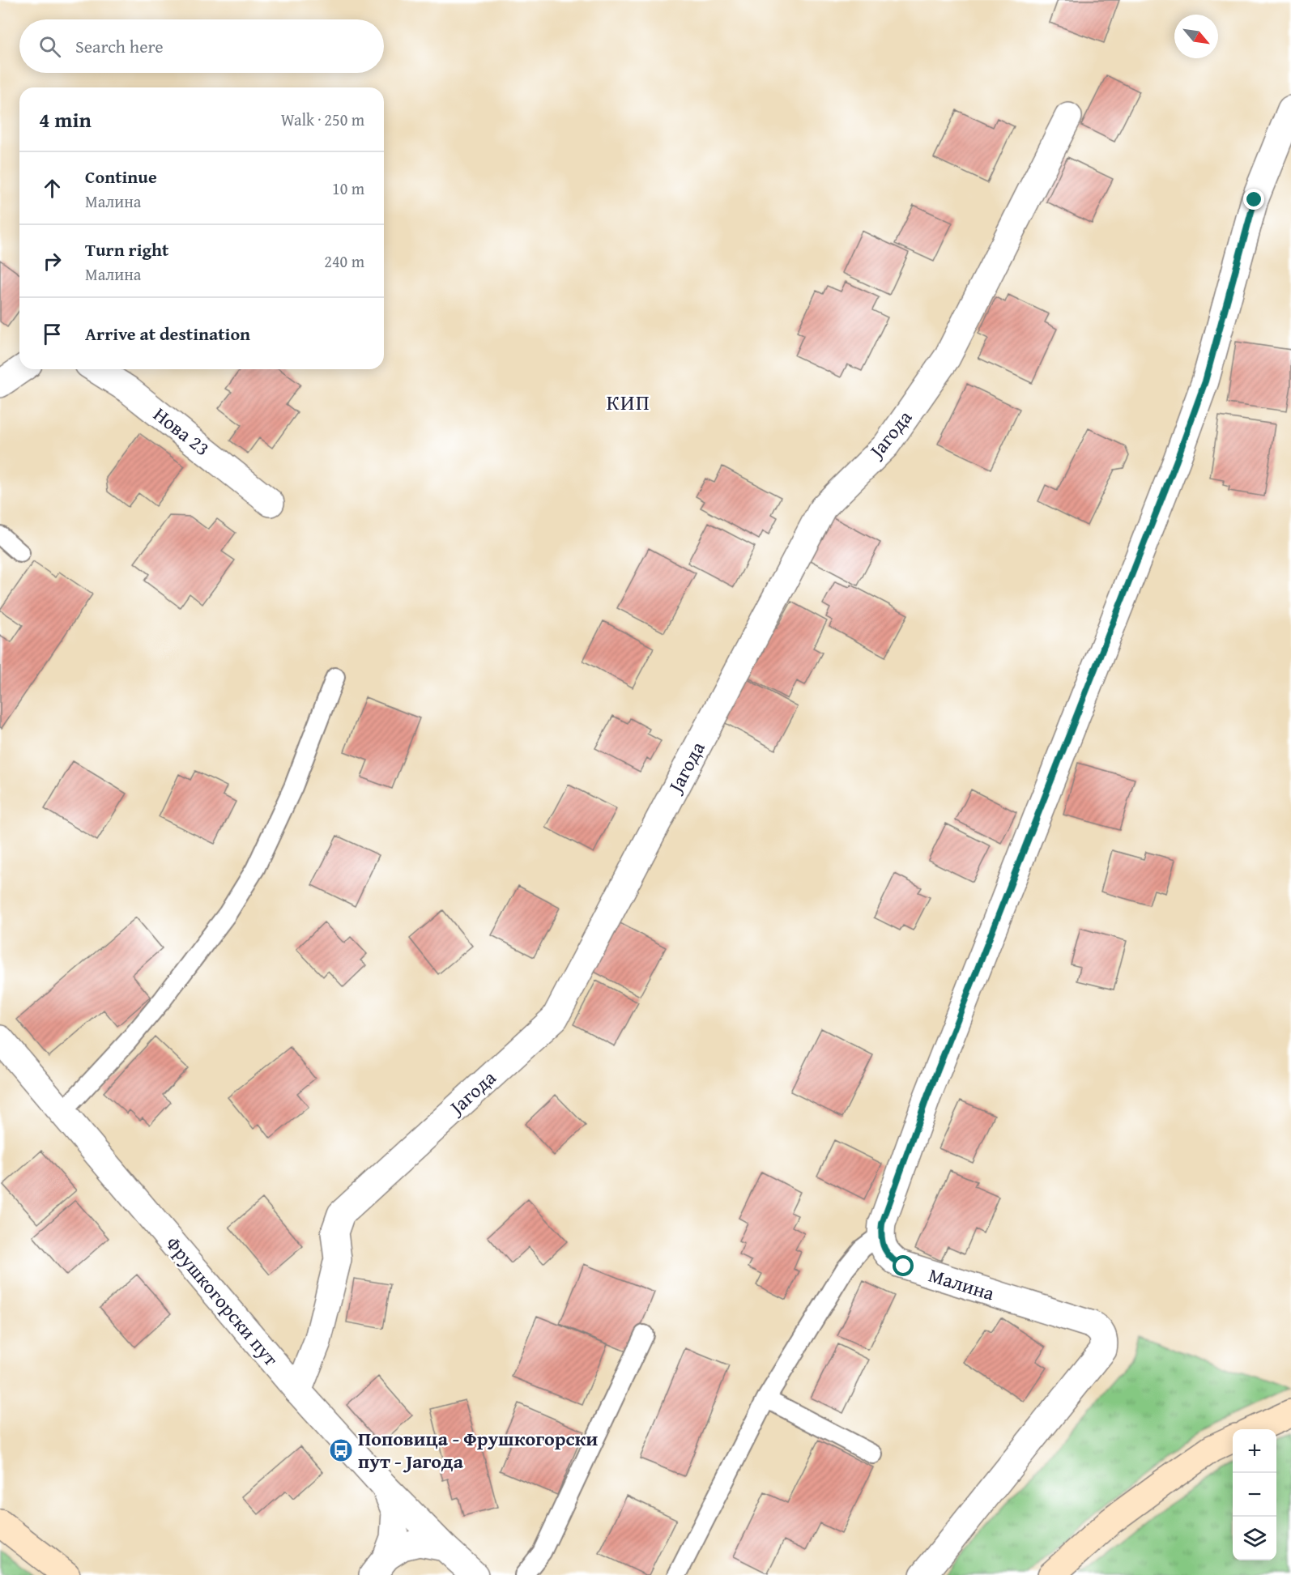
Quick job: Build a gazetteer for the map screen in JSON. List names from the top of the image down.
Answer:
{
  "streets": {
    "street": [
      "Нова 23",
      "Јагода",
      "Малина",
      "Фрушкогорски пут"
    ]
  },
  "crossings": [
    ["Јагода", "Фрушкогорски пут"]
  ],
  "districts": ["КИП"],
  "places": {
    "bus stop": ["Поповица - Фрушкогорски пут - Јагода"]
  },
  "north": "bottom right",
  "page": {
    "search": "Search here",
    "heading": ["4 min", "Walk · 250 m"],
    "list": [
      ["Continue", "Малина", "10 m"],
      ["Turn right", "Малина", "240 m"],
      "Arrive at destination"
    ],
    "map_buttons": ["+", "−"]
  }
}
